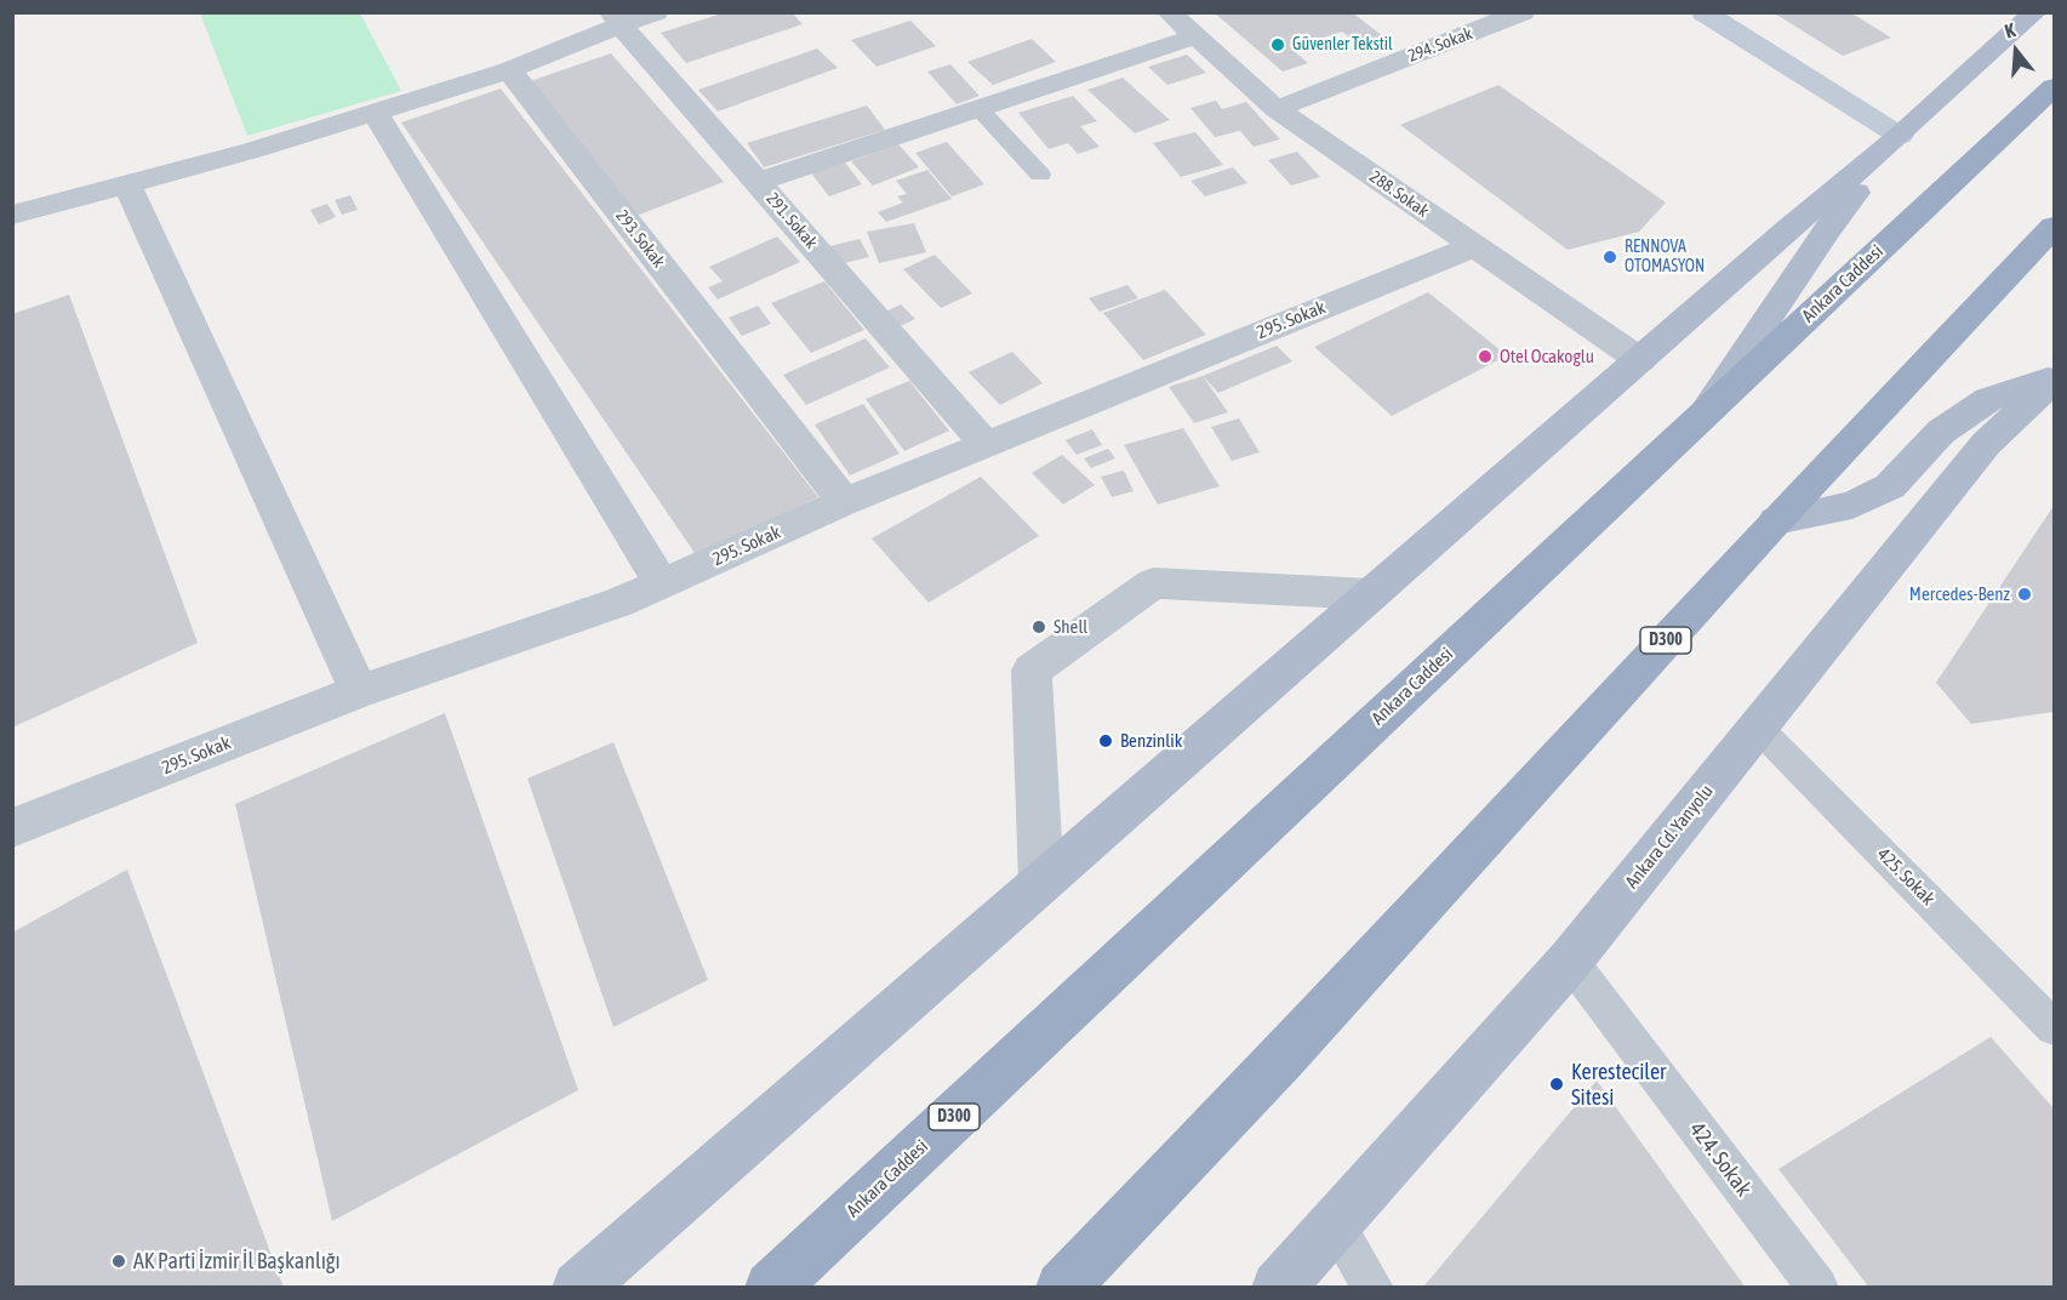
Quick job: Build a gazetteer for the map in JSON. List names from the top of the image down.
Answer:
{
  "streets": {
    "highway": ["Ankara Caddesi", "D300"],
    "main road": ["Ankara Cd. Yanyolu"],
    "street": [
      "294. Sokak",
      "288. Sokak",
      "291. Sokak",
      "293. Sokak",
      "295. Sokak"
    ],
    "lane": ["425. Sokak", "424. Sokak"]
  },
  "crossings": [
    ["294. Sokak", "288. Sokak"],
    ["288. Sokak", "295. Sokak"],
    ["291. Sokak", "295. Sokak"],
    ["293. Sokak", "295. Sokak"],
    ["Ankara Cd. Yanyolu", "425. Sokak"],
    ["Ankara Cd. Yanyolu", "424. Sokak"]
  ],
  "places": [
    "Güvenler Tekstil",
    "RENNOVA OTOMASYON",
    "Otel Ocakoglu",
    "Mercedes-Benz",
    "Shell",
    "Benzinlik",
    "Keresteciler Sitesi",
    "AK Parti İzmir İl Başkanlığı"
  ],
  "north": "top"
}
